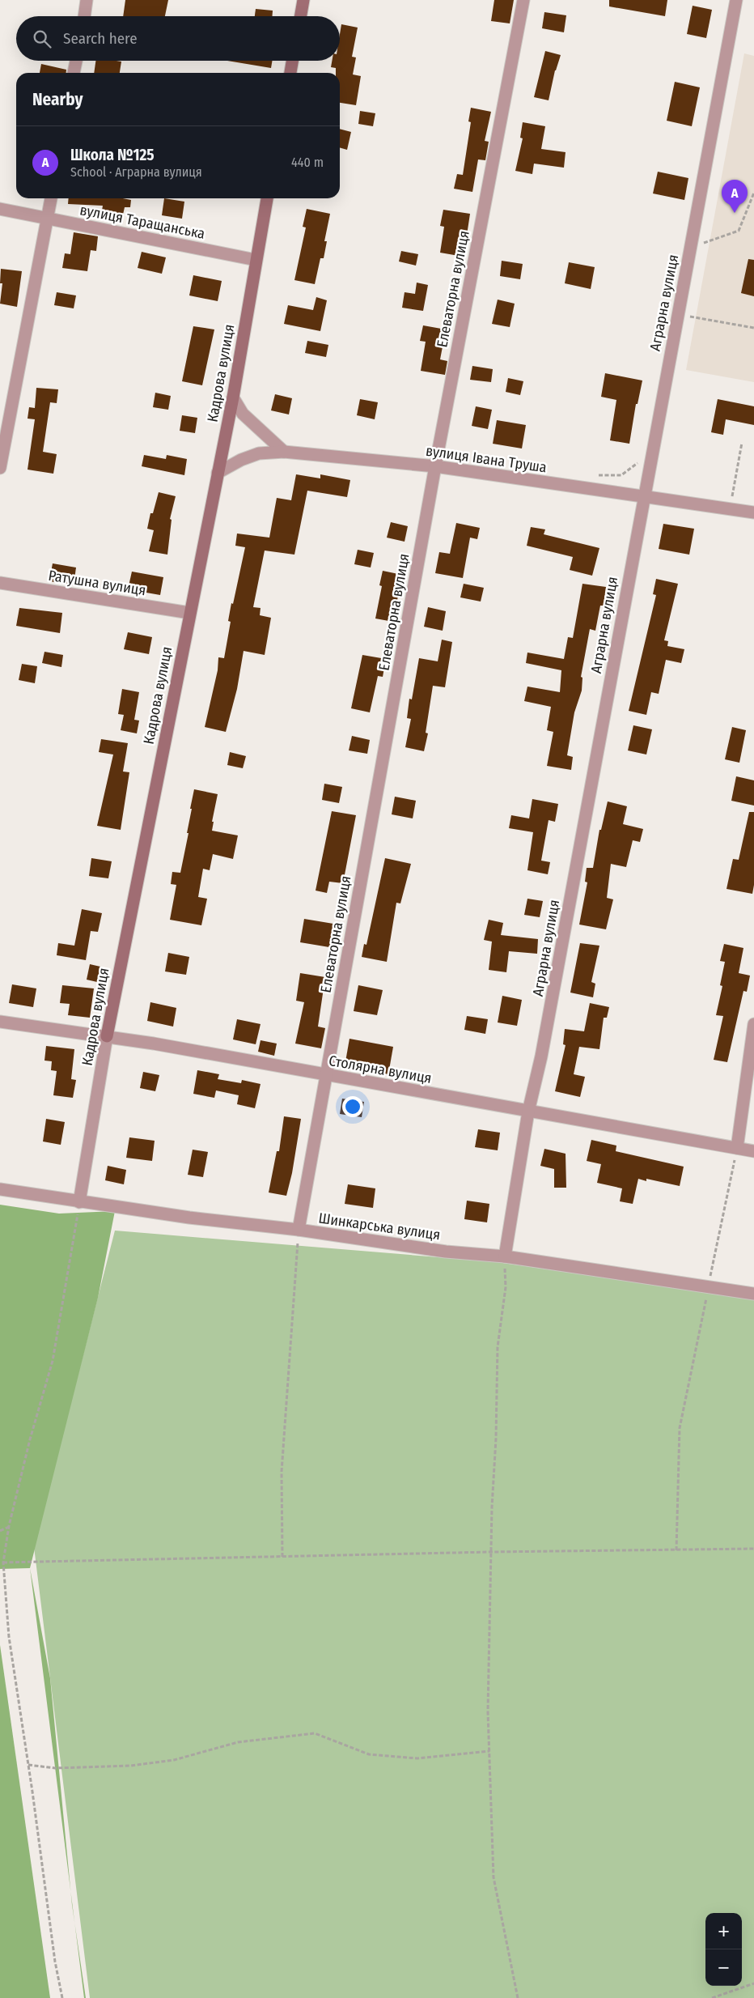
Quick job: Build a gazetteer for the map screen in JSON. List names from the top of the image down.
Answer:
{
  "streets": {
    "street": [
      "вулиця Таращанська",
      "Елеваторна вулиця",
      "Аграрна вулиця",
      "Кадрова вулиця",
      "вулиця Івана Труша",
      "Ратушна вулиця",
      "Столярна вулиця",
      "Шинкарська вулиця"
    ]
  },
  "crossings": [
    ["вулиця Таращанська", "Кадрова вулиця"],
    ["Елеваторна вулиця", "вулиця Івана Труша"],
    ["Елеваторна вулиця", "Столярна вулиця"],
    ["Елеваторна вулиця", "Шинкарська вулиця"],
    ["Аграрна вулиця", "вулиця Івана Труша"],
    ["Аграрна вулиця", "Столярна вулиця"],
    ["Аграрна вулиця", "Шинкарська вулиця"],
    ["Кадрова вулиця", "вулиця Івана Труша"],
    ["Кадрова вулиця", "Ратушна вулиця"],
    ["Кадрова вулиця", "Столярна вулиця"],
    ["Кадрова вулиця", "Шинкарська вулиця"]
  ],
  "page": {
    "search": "Search here",
    "heading": "Nearby",
    "list": [
      {
        "mark": "A",
        "name": "Школа №125",
        "note": "School · Аграрна вулиця",
        "value": "440 m"
      }
    ],
    "pins": "A",
    "map_buttons": ["+", "−"]
  }
}
